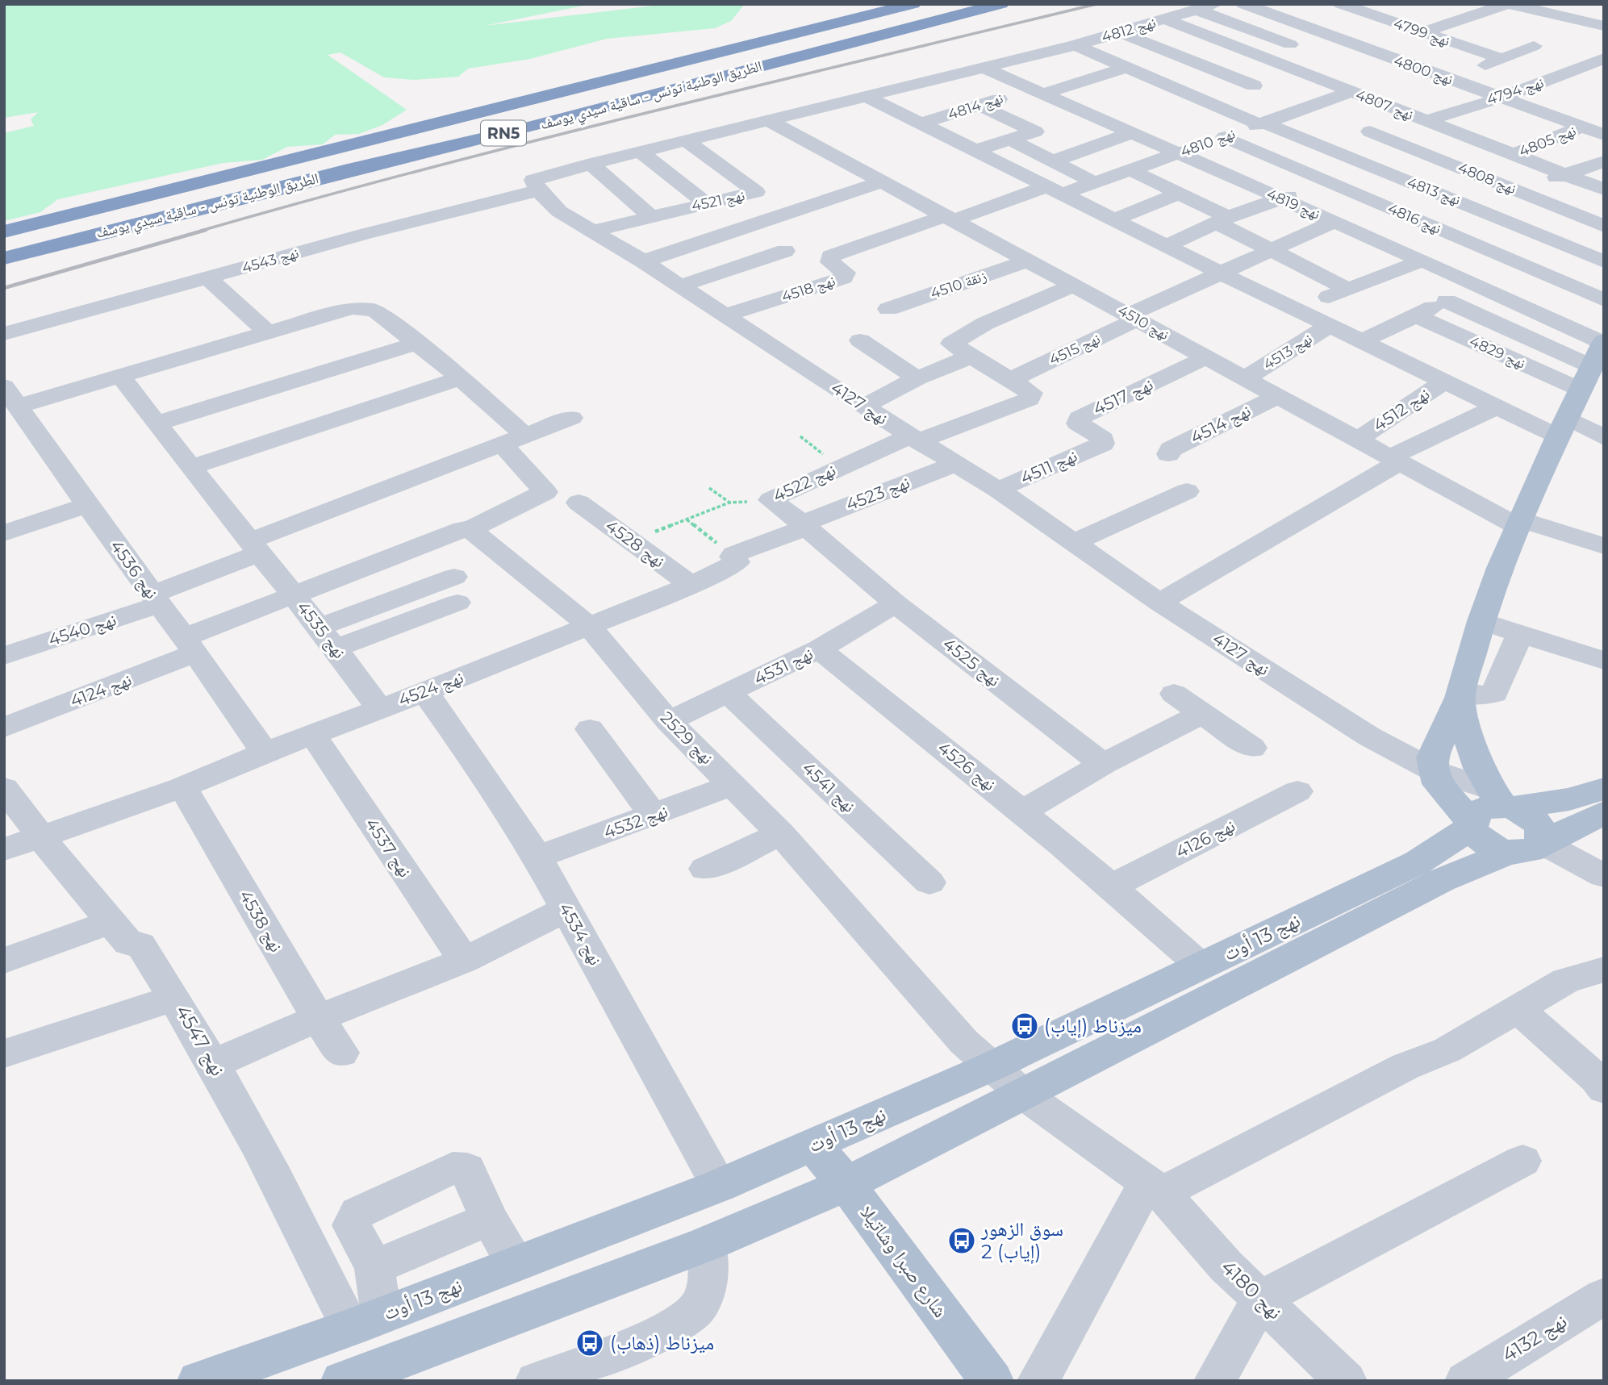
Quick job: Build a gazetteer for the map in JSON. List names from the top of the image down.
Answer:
{
  "streets": {
    "highway": ["الطريق الوطنية تونس - ساقية سيدي يوسف", "RN5"],
    "main road": ["نهج 13 أوت", "شارع صبرا وشاتيلا"],
    "street": [
      "نهج 4812",
      "نهج 4799",
      "نهج 4800",
      "نهج 4794",
      "نهج 4807",
      "نهج 4814",
      "نهج 4805",
      "نهج 4810",
      "نهج 4808",
      "نهج 4813",
      "نهج 4521",
      "نهج 4819",
      "نهج 4816",
      "نهج 4543",
      "زنقة 4510",
      "نهج 4518",
      "نهج 4510",
      "نهج 4515",
      "نهج 4513",
      "نهج 4829",
      "نهج 4517",
      "نهج 4127",
      "نهج 4512",
      "نهج 4514",
      "نهج 4511",
      "نهج 4522",
      "نهج 4523",
      "نهج 4528",
      "نهج 4536",
      "نهج 4540",
      "نهج 4535",
      "نهج 4525",
      "نهج 4531",
      "نهج 4524",
      "نهج 4124",
      "نهج 2529",
      "نهج 4526",
      "نهج 4541",
      "نهج 4532",
      "نهج 4126",
      "نهج 4537",
      "نهج 4538",
      "نهج 4534",
      "نهج 4547",
      "نهج 4180",
      "نهج 4132"
    ]
  },
  "crossings": [
    ["نهج 4812", "نهج 4807"],
    ["نهج 4812", "نهج 4813"],
    ["نهج 4800", "نهج 4794"],
    ["نهج 4800", "نهج 4805"],
    ["نهج 4794", "نهج 4807"],
    ["نهج 4807", "نهج 4805"],
    ["نهج 4807", "نهج 4810"],
    ["نهج 4814", "نهج 4813"],
    ["نهج 4814", "نهج 4819"],
    ["نهج 4810", "نهج 4813"],
    ["نهج 4810", "نهج 4819"],
    ["نهج 4810", "نهج 4816"],
    ["نهج 4810", "نهج 4518"],
    ["نهج 4521", "نهج 4127"],
    ["نهج 4819", "نهج 4515"],
    ["نهج 4819", "نهج 4829"],
    ["نهج 4543", "نهج 4127"],
    ["زنقة 4510", "نهج 4510"],
    ["نهج 4518", "نهج 4510"],
    ["نهج 4518", "نهج 4127"],
    ["نهج 4510", "نهج 4515"],
    ["نهج 4510", "نهج 4513"],
    ["نهج 4510", "نهج 4517"],
    ["نهج 4510", "نهج 4512"],
    ["نهج 4510", "نهج 4514"],
    ["نهج 4515", "نهج 4522"],
    ["نهج 4517", "نهج 4511"],
    ["نهج 4127", "نهج 4511"],
    ["نهج 4127", "نهج 4522"],
    ["نهج 4127", "نهج 4523"],
    ["نهج 4522", "نهج 4528"],
    ["نهج 4522", "نهج 4525"],
    ["نهج 4523", "نهج 4525"],
    ["نهج 4528", "نهج 4524"],
    ["نهج 4536", "نهج 4540"],
    ["نهج 4536", "نهج 4524"],
    ["نهج 4536", "نهج 4124"],
    ["نهج 4540", "نهج 4535"],
    ["نهج 4535", "نهج 4524"],
    ["نهج 4535", "نهج 4124"],
    ["نهج 4525", "نهج 4531"],
    ["نهج 4531", "نهج 2529"],
    ["نهج 4531", "نهج 4526"],
    ["نهج 4531", "نهج 4541"],
    ["نهج 4524", "نهج 2529"],
    ["نهج 4524", "نهج 4537"],
    ["نهج 4524", "نهج 4538"],
    ["نهج 4524", "نهج 4534"],
    ["نهج 4524", "نهج 4547"],
    ["نهج 2529", "نهج 4532"],
    ["نهج 2529", "نهج 13 أوت"],
    ["نهج 2529", "نهج 4180"],
    ["نهج 4526", "نهج 4126"],
    ["نهج 4526", "نهج 13 أوت"],
    ["نهج 4532", "نهج 4534"],
    ["نهج 4534", "نهج 13 أوت"],
    ["نهج 13 أوت", "نهج 4547"],
    ["نهج 13 أوت", "شارع صبرا وشاتيلا"],
    ["نهج 13 أوت", "نهج 4180"]
  ],
  "places": {
    "bus stop": ["ميزناط (إياب)", "سوق الزهور 2 (إياب)", "ميزناط (ذهاب)"]
  }
}
